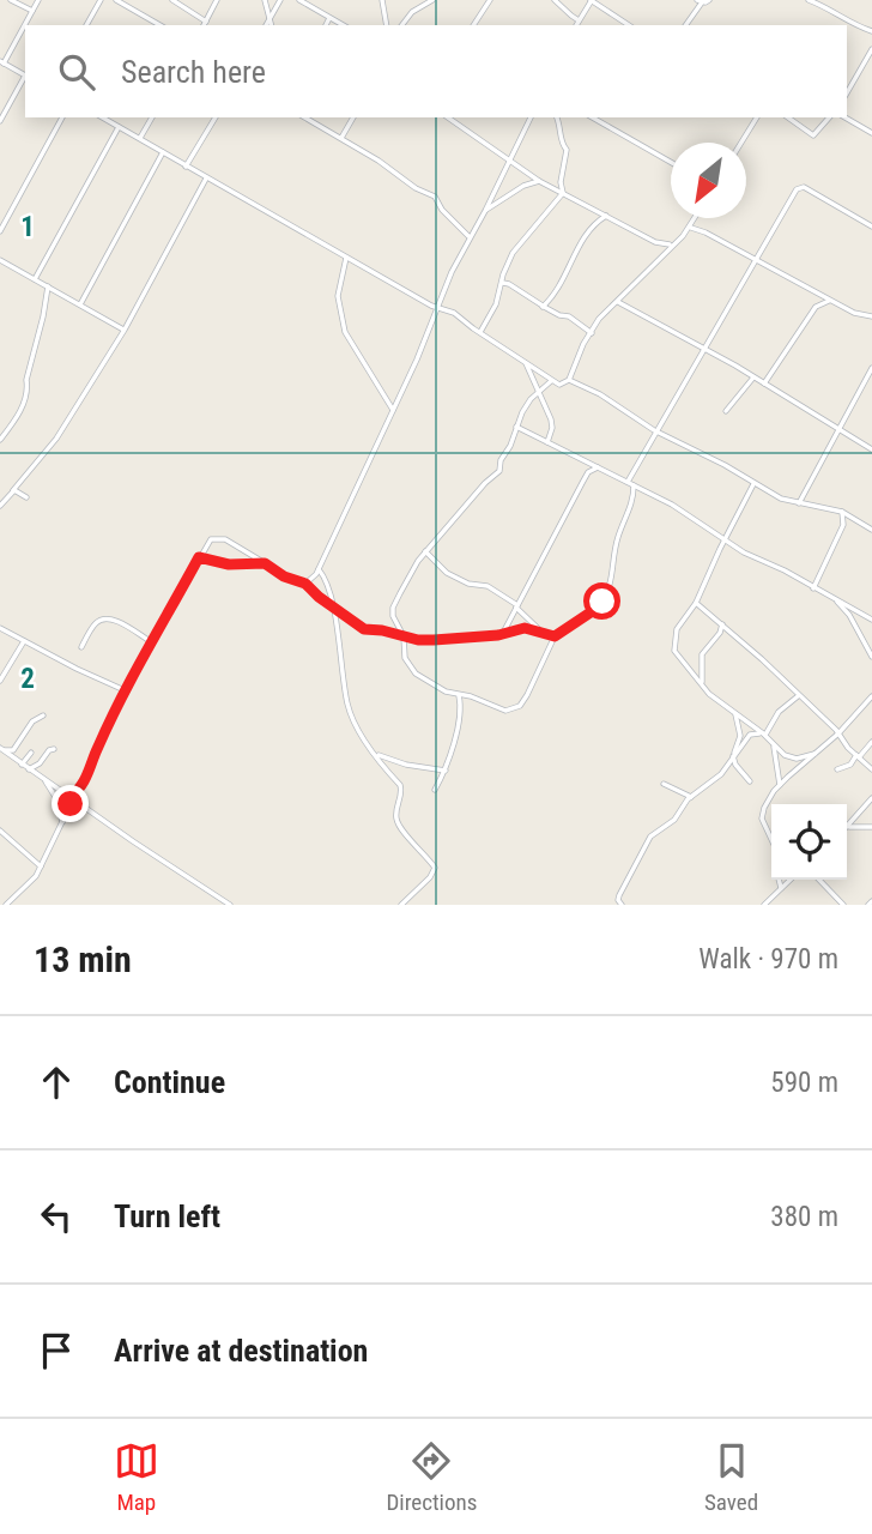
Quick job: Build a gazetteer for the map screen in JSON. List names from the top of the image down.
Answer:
{
  "north": "bottom left",
  "page": {
    "search": "Search here",
    "heading": ["13 min", "Walk · 970 m"],
    "list": [
      ["Continue", "590 m"],
      ["Turn left", "380 m"],
      "Arrive at destination"
    ],
    "nav": ["Map", "Directions", "Saved"]
  },
  "grid": {
    "rows": ["1", "2"]
  }
}
